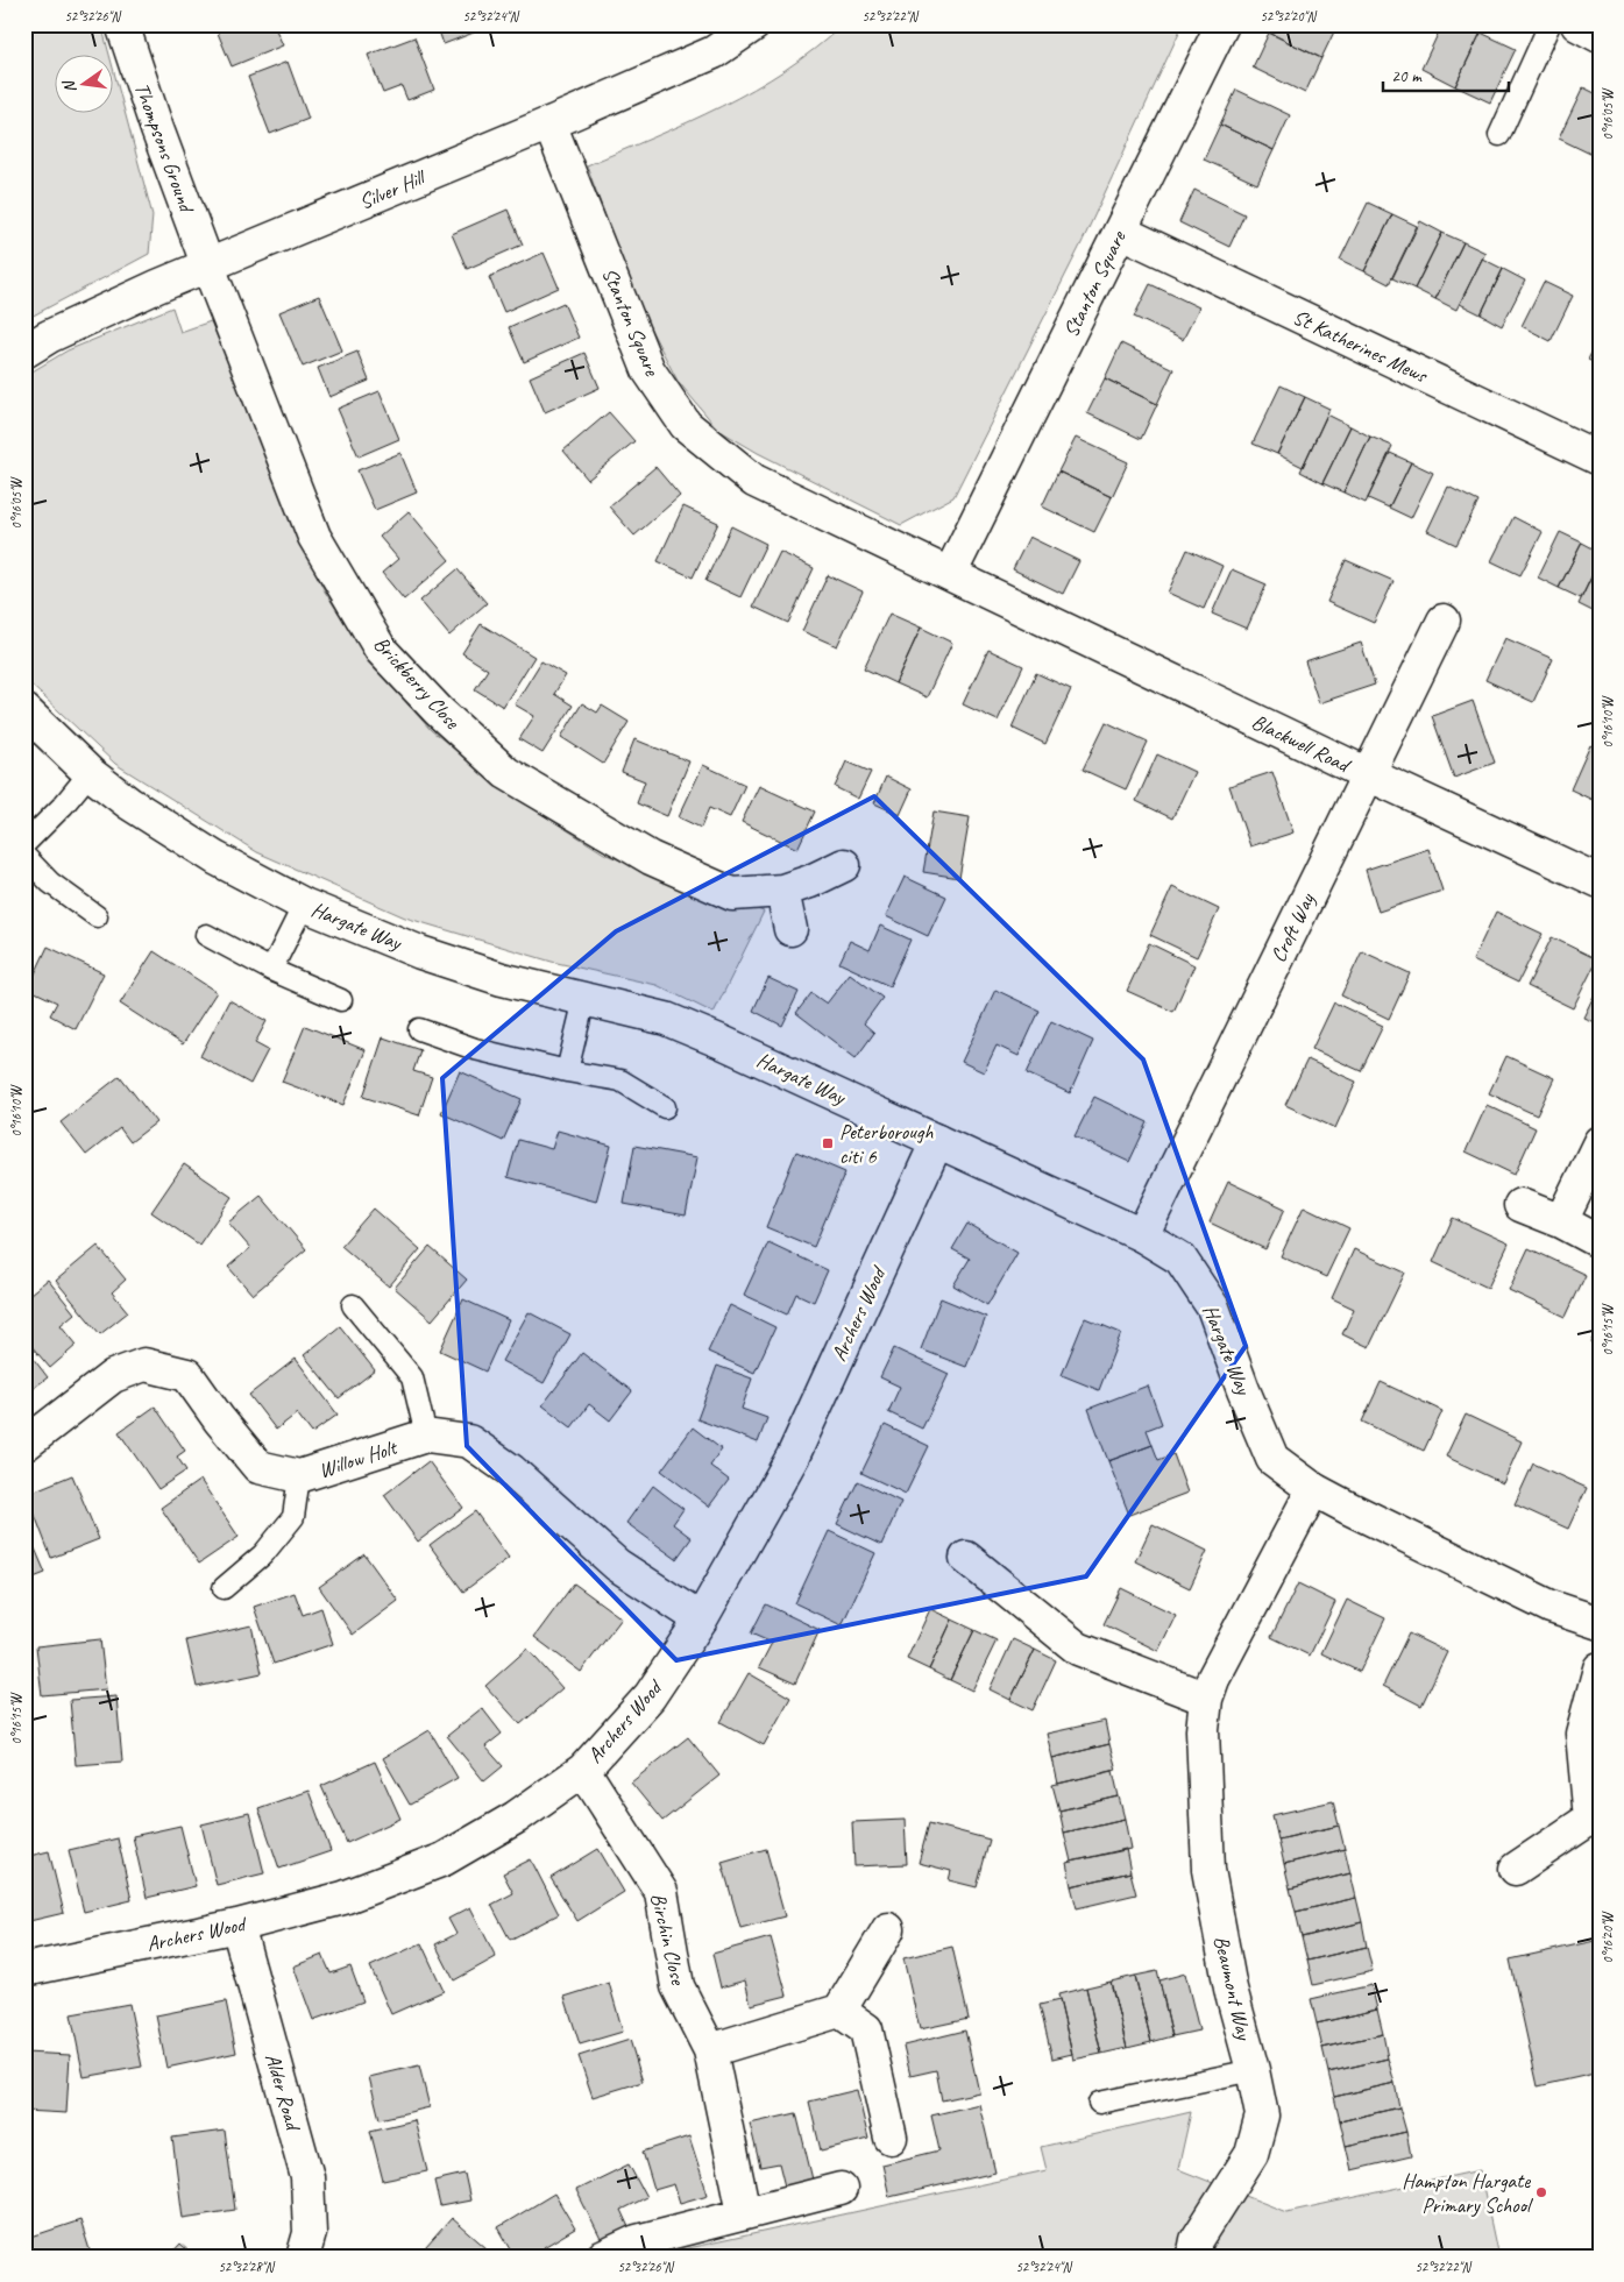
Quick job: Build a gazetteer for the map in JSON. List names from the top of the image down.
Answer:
{
  "streets": {
    "street": [
      "Thompsons Ground",
      "Silver Hill",
      "Stanton Square",
      "St Katherines Mews",
      "Brickberry Close",
      "Blackwell Road",
      "Hargate Way",
      "Croft Way",
      "Archers Wood",
      "Willow Holt",
      "Birchin Close",
      "Beaumont Way",
      "Alder Road"
    ]
  },
  "crossings": [
    ["Thompsons Ground", "Silver Hill"],
    ["Thompsons Ground", "Brickberry Close"],
    ["Silver Hill", "Stanton Square"],
    ["Silver Hill", "Brickberry Close"],
    ["Stanton Square", "St Katherines Mews"],
    ["Stanton Square", "Blackwell Road"],
    ["Blackwell Road", "Croft Way"],
    ["Hargate Way", "Croft Way"],
    ["Hargate Way", "Archers Wood"],
    ["Hargate Way", "Beaumont Way"],
    ["Archers Wood", "Willow Holt"],
    ["Archers Wood", "Birchin Close"],
    ["Archers Wood", "Alder Road"]
  ],
  "places": {
    "transit": ["Peterborough citi 6"],
    "other": ["Hampton Hargate Primary School"]
  },
  "scale_bar": "20 m",
  "north": "left",
  "coordinates": [
    "52°32'26\"N",
    "52°32'24\"N",
    "52°32'22\"N",
    "52°32'20\"N",
    "0°16'05\"W",
    "0°16'10\"W",
    "0°16'15\"W",
    "0°16'20\"W",
    "52°32'28\"N"
  ]
}
